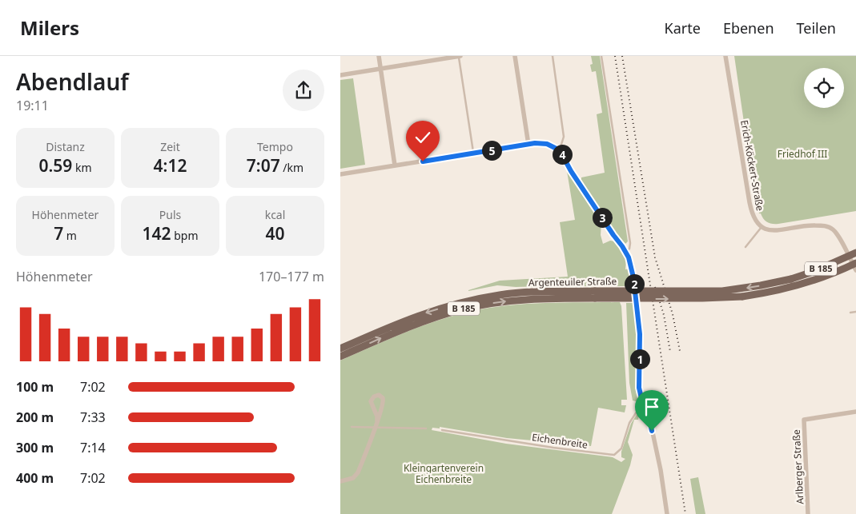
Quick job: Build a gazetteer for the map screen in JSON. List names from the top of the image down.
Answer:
{
  "streets": {
    "main road": ["B 185", "Argenteuiler Straße"],
    "street": ["Erich-Köckert-Straße", "Arlberger Straße"],
    "lane": ["Eichenbreite"]
  },
  "parks": ["Friedhof III", "Kleingartenverein Eichenbreite"],
  "page": {
    "header": "Milers",
    "nav": ["Karte", "Ebenen", "Teilen"],
    "heading": ["Abendlauf", "19:11"],
    "stats": [
      ["Distanz", "0.59 km"],
      ["Zeit", "4:12"],
      ["Tempo", "7:07 /km"],
      ["Höhenmeter", "7 m"],
      ["Puls", "142 bpm"],
      ["kcal", "40"]
    ],
    "pins": [
      "5",
      "4",
      "3",
      "2",
      "1"
    ],
    "chart": ["Höhenmeter", "170–177 m"],
    "list": [
      {
        "name": "100 m",
        "note": "7:02"
      },
      {
        "name": "200 m",
        "note": "7:33"
      },
      {
        "name": "300 m",
        "note": "7:14"
      },
      {
        "name": "400 m",
        "note": "7:02"
      }
    ]
  }
}
